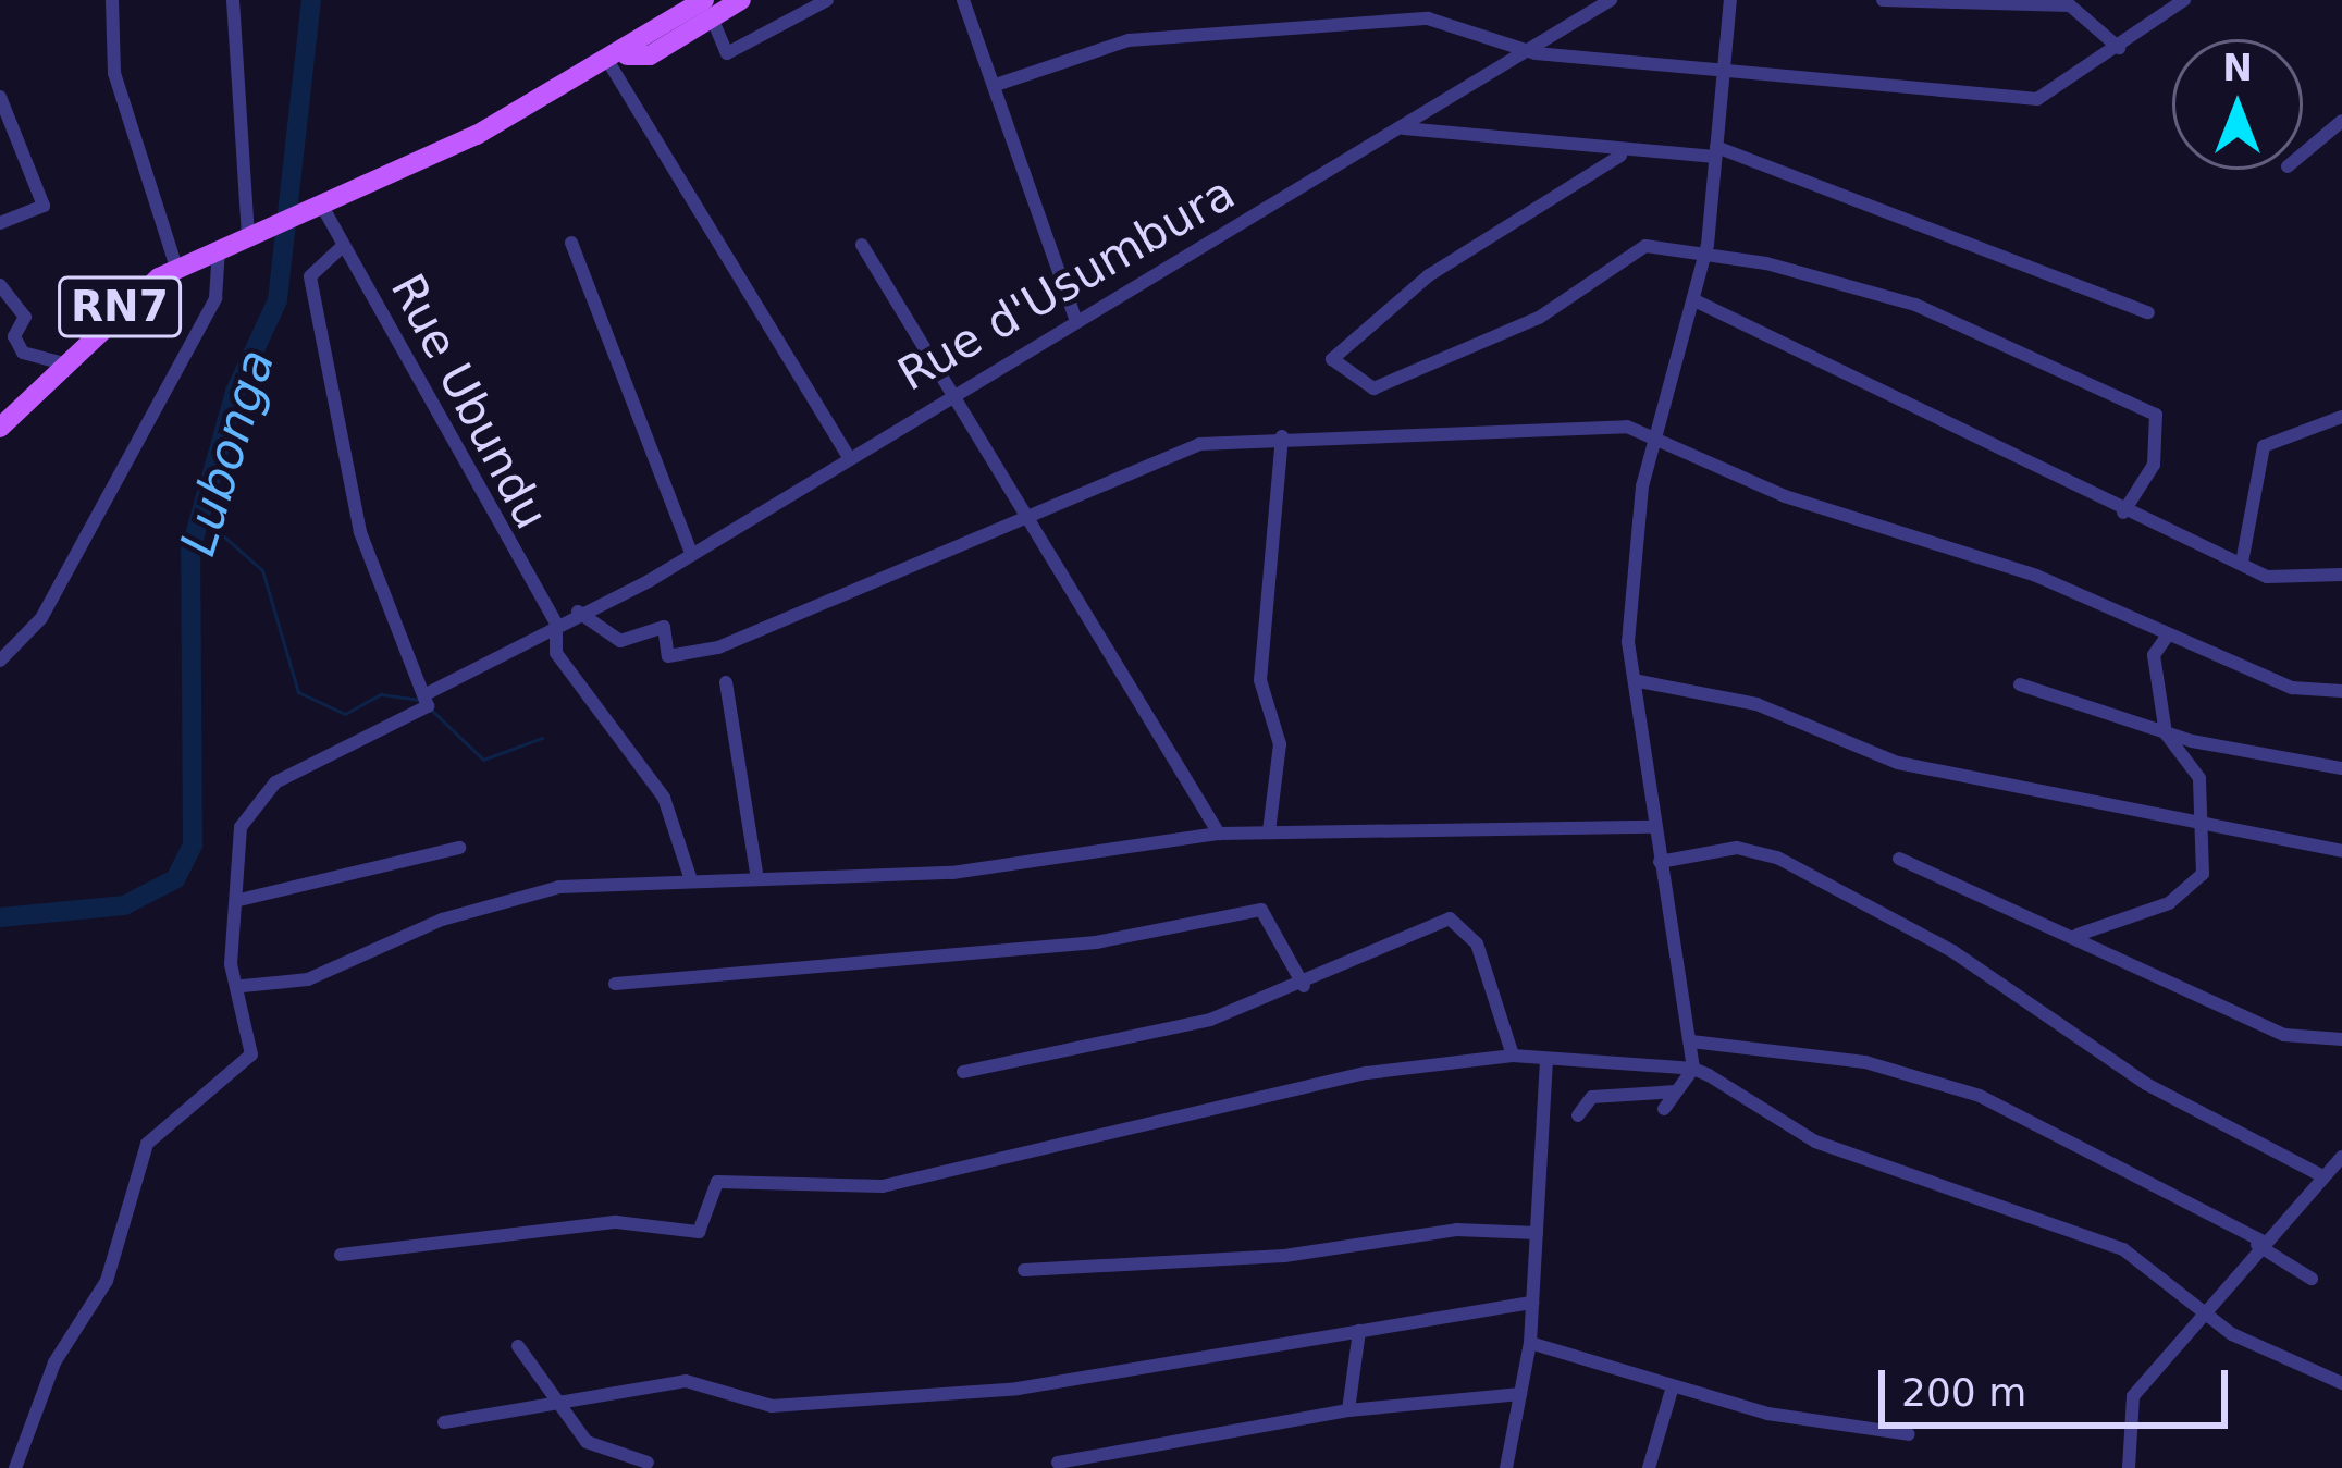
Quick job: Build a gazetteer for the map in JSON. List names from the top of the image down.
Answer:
{
  "streets": {
    "main road": ["RN7"],
    "street": ["Rue d'Usumbura", "Rue Ubundu"]
  },
  "crossings": [
    ["Rue d'Usumbura", "Rue Ubundu"],
    ["RN7", "Rue Ubundu"]
  ],
  "water": ["Lubonga"],
  "scale_bar": "200 m",
  "north": "top"
}
